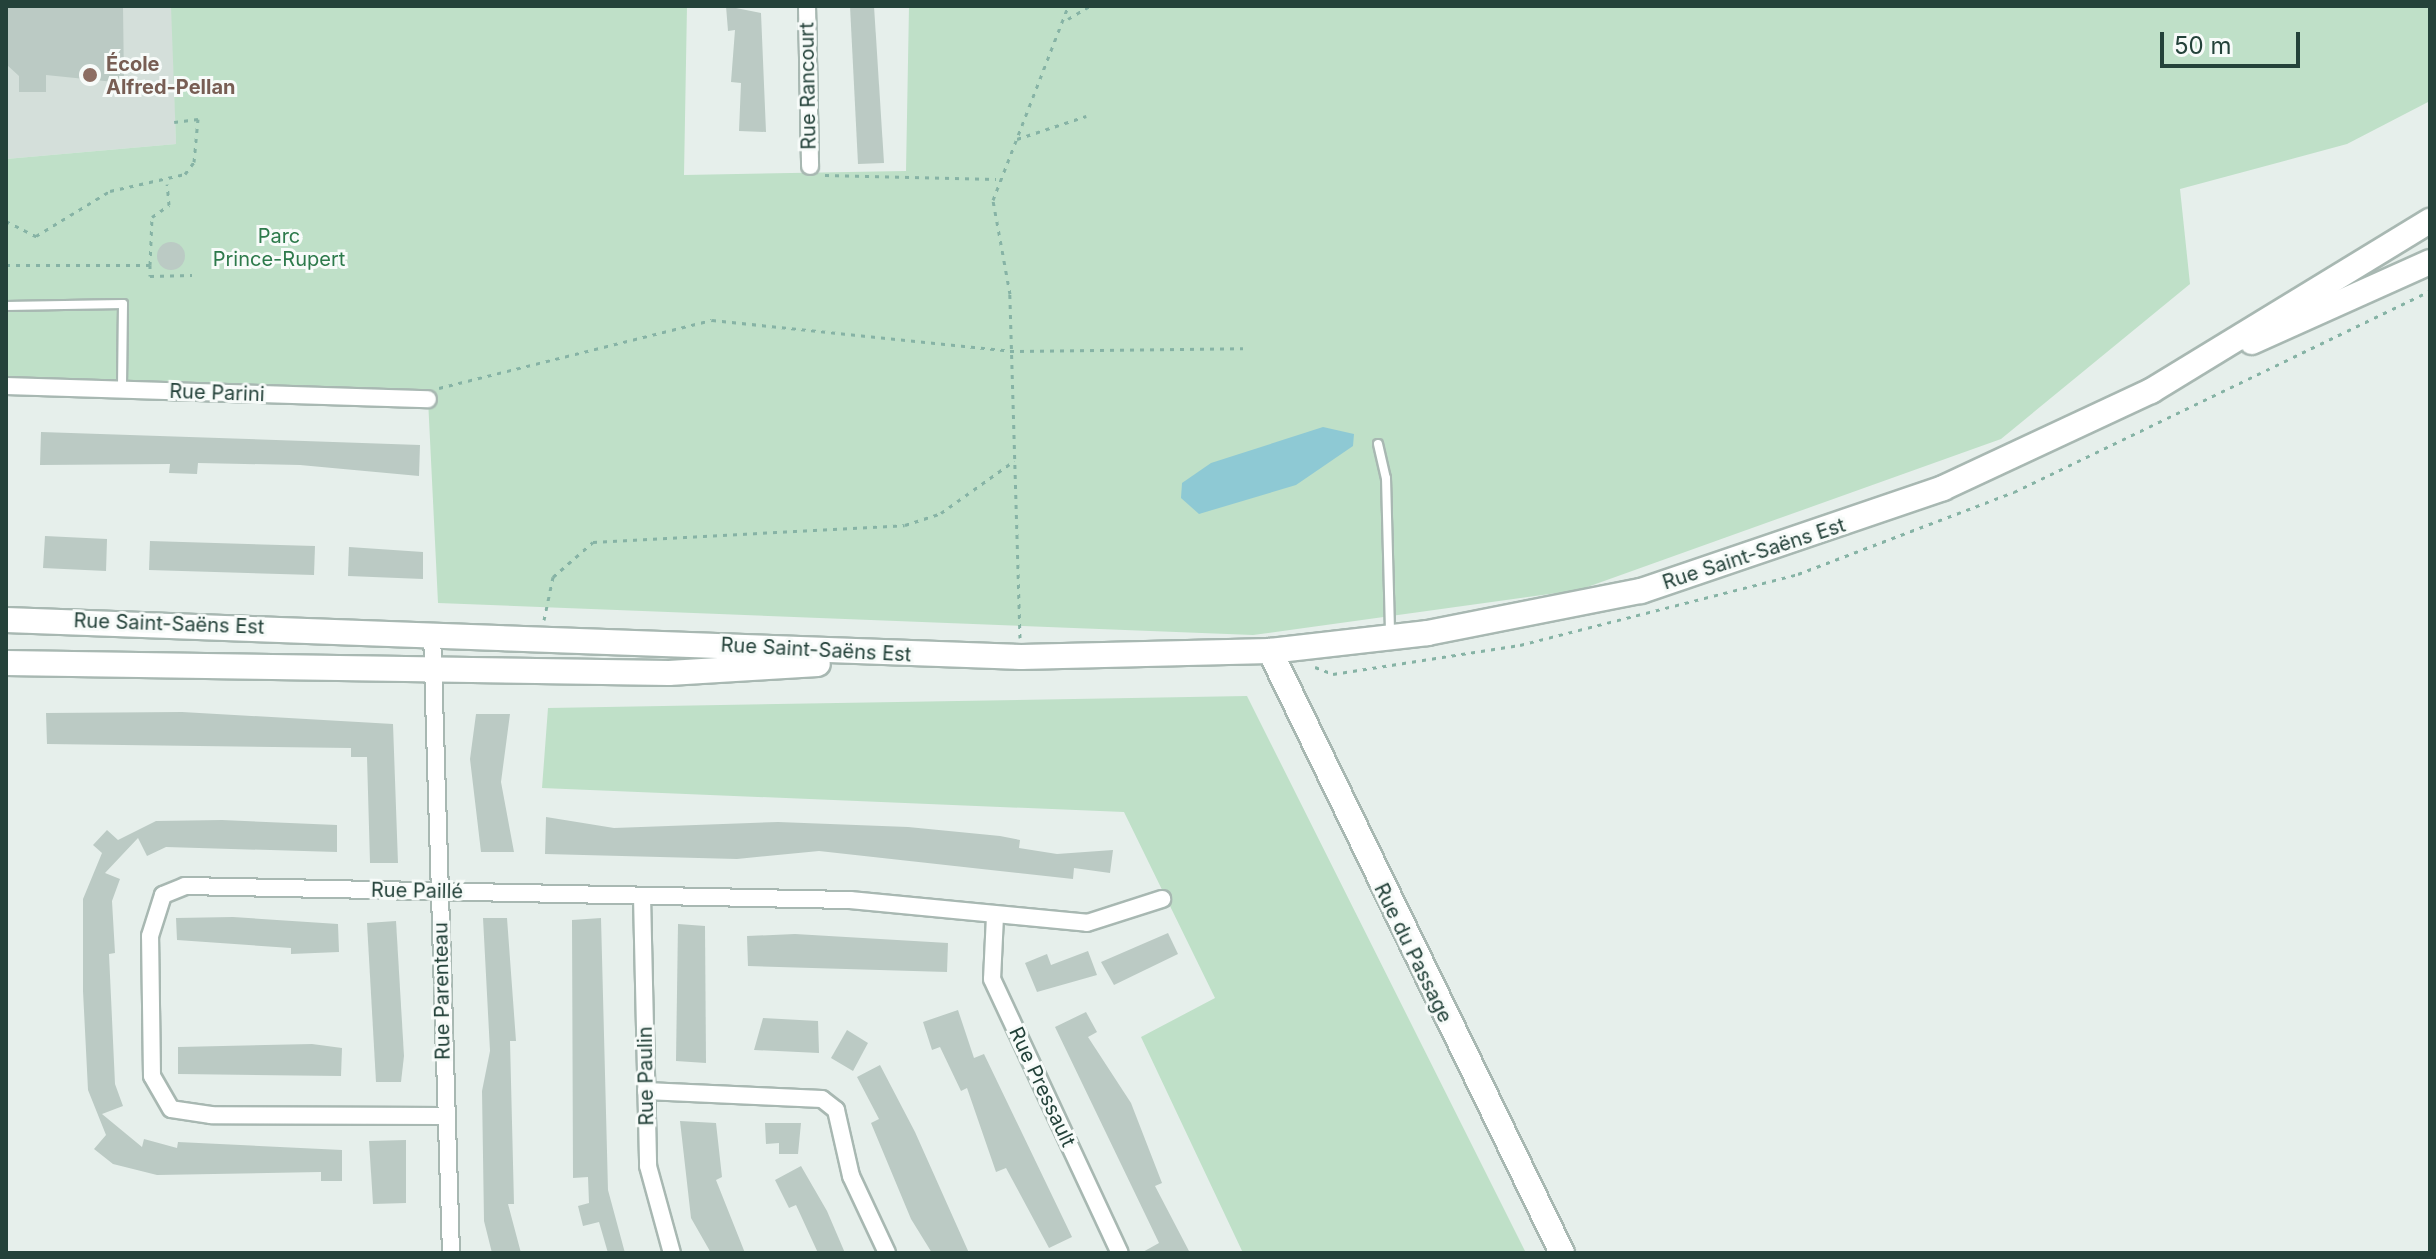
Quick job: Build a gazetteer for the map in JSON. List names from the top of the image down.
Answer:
{
  "streets": {
    "main road": ["Rue Saint-Saëns Est", "Rue du Passage"],
    "street": [
      "Rue Rancourt",
      "Rue Parini",
      "Rue Paillé",
      "Rue Parenteau",
      "Rue Paulin",
      "Rue Pressault"
    ]
  },
  "crossings": [
    ["Rue Saint-Saëns Est", "Rue du Passage"],
    ["Rue Saint-Saëns Est", "Rue Parenteau"],
    ["Rue Paillé", "Rue Parenteau"],
    ["Rue Paillé", "Rue Paulin"],
    ["Rue Paillé", "Rue Pressault"]
  ],
  "parks": ["Parc Prince-Rupert"],
  "places": ["École Alfred-Pellan"],
  "scale_bar": "50 m"
}
